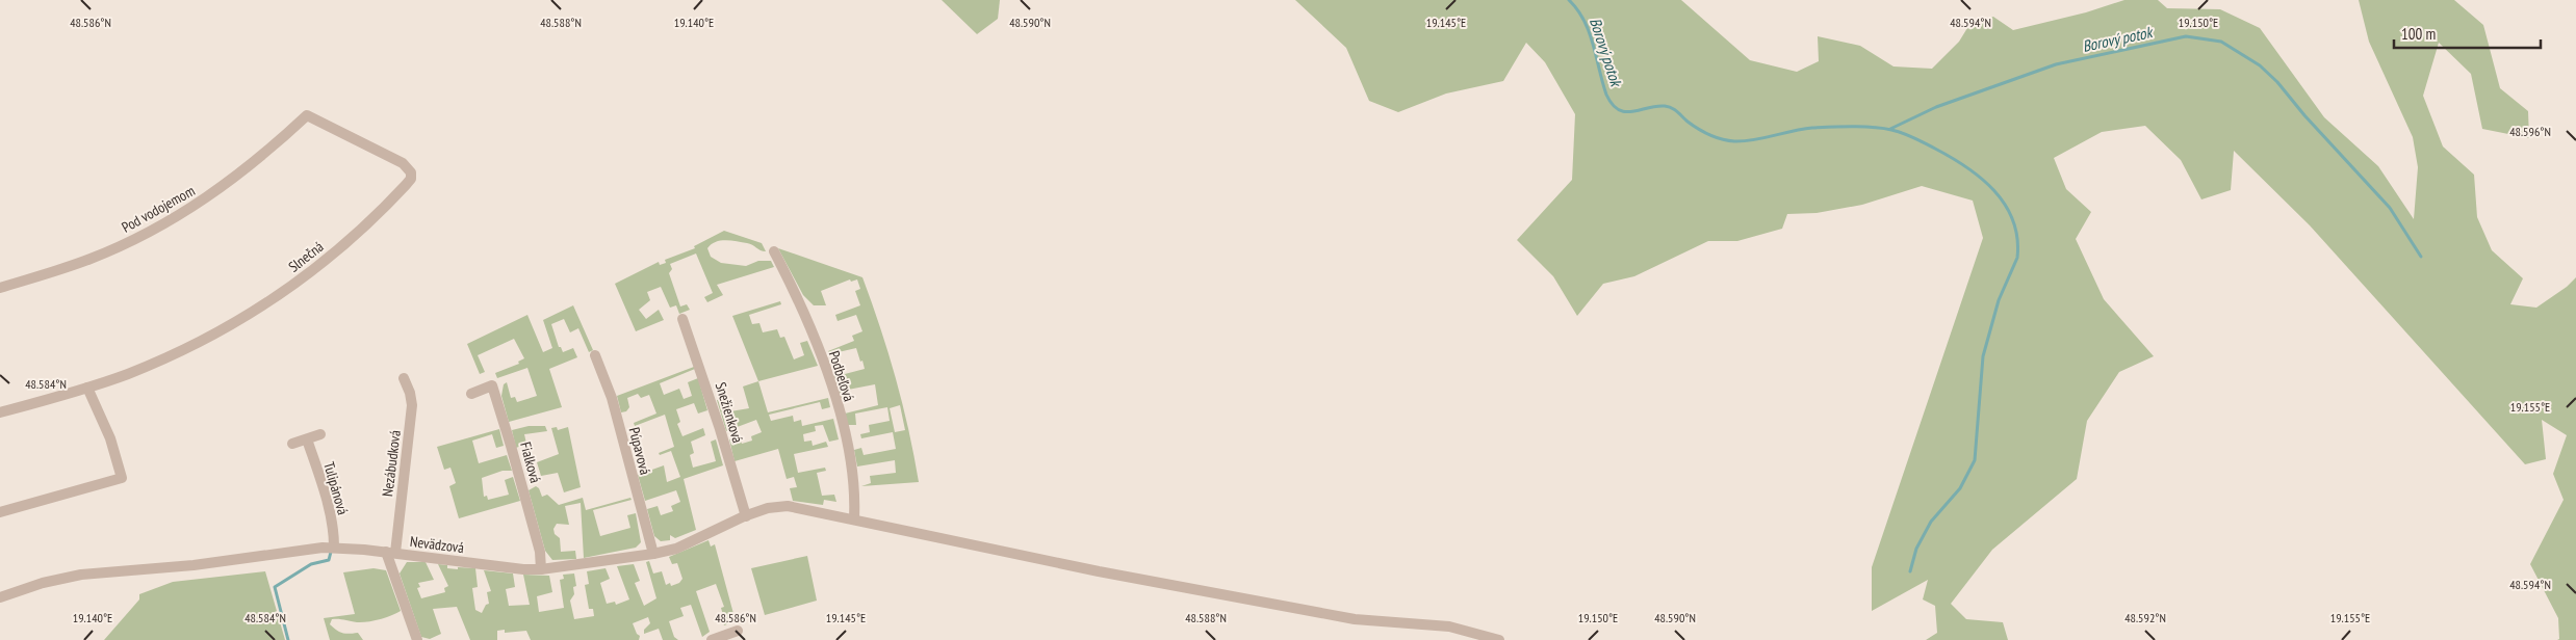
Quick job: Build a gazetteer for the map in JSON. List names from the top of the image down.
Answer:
{
  "streets": {
    "street": [
      "Pod vodojemom",
      "Slnečná",
      "Podbeľová",
      "Snežienková",
      "Púpavová",
      "Fialková",
      "Nezábudková",
      "Tulipánová",
      "Nevädzová"
    ]
  },
  "crossings": [
    ["Pod vodojemom", "Slnečná"],
    ["Podbeľová", "Nevädzová"],
    ["Snežienková", "Nevädzová"],
    ["Púpavová", "Nevädzová"],
    ["Fialková", "Nevädzová"],
    ["Nezábudková", "Nevädzová"],
    ["Tulipánová", "Nevädzová"]
  ],
  "water": ["Borový potok"],
  "scale_bar": "100 m",
  "coordinates": [
    "48.586°N",
    "48.588°N",
    "48.590°N",
    "48.594°N",
    "19.140°E",
    "19.145°E",
    "19.150°E",
    "48.596°N",
    "48.584°N",
    "19.155°E",
    "48.592°N"
  ]
}
